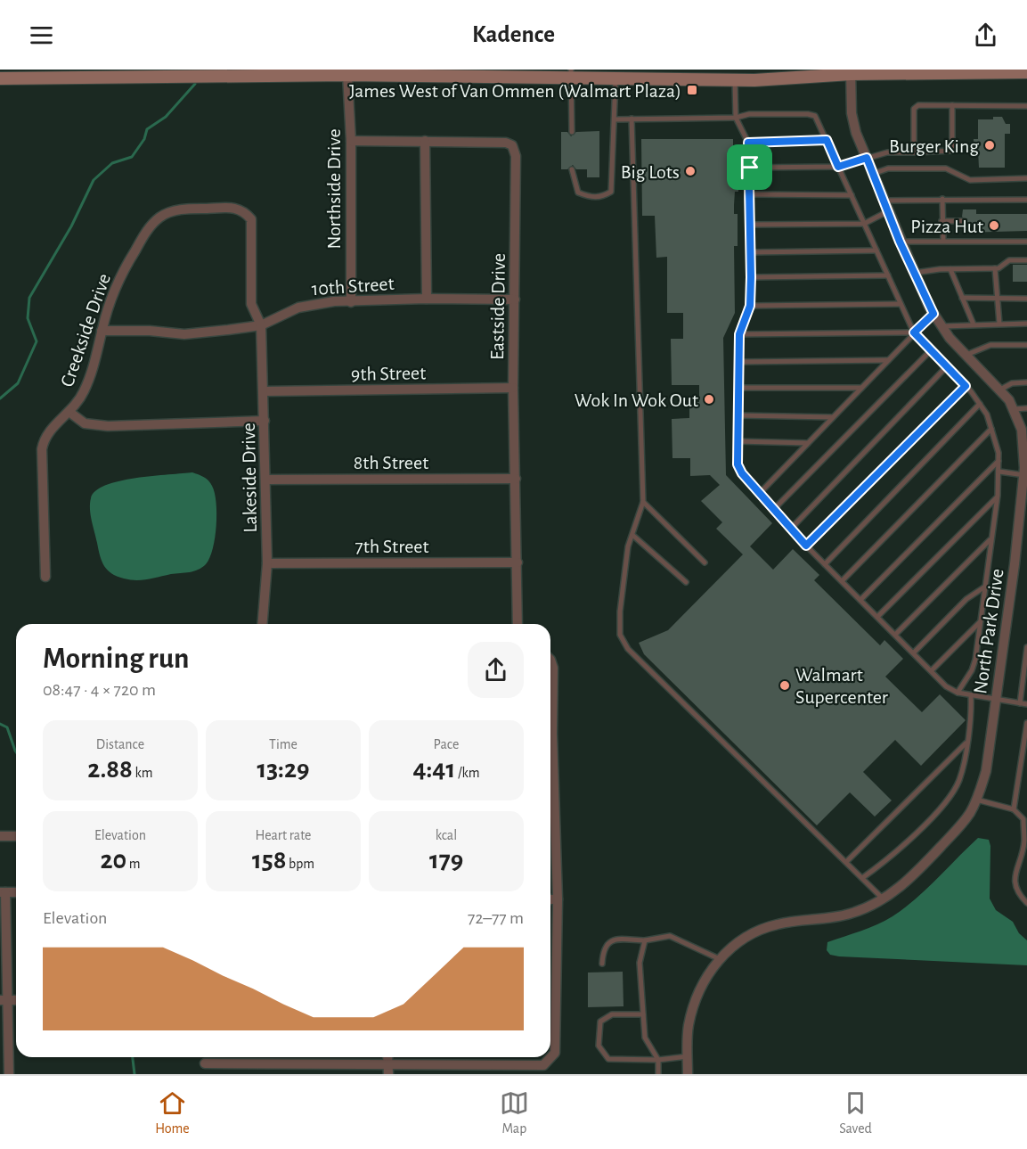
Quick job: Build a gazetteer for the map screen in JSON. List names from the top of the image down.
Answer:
{
  "streets": {
    "street": [
      "Northside Drive",
      "10th Street",
      "Eastside Drive",
      "Creekside Drive",
      "9th Street",
      "8th Street",
      "Lakeside Drive",
      "7th Street",
      "North Park Drive"
    ]
  },
  "crossings": [
    ["Northside Drive", "10th Street"],
    ["Northside Drive", "Eastside Drive"],
    ["10th Street", "Eastside Drive"],
    ["10th Street", "Creekside Drive"],
    ["10th Street", "Lakeside Drive"],
    ["Eastside Drive", "9th Street"],
    ["Eastside Drive", "8th Street"],
    ["Eastside Drive", "7th Street"],
    ["Creekside Drive", "Lakeside Drive"],
    ["9th Street", "Lakeside Drive"],
    ["8th Street", "Lakeside Drive"],
    ["Lakeside Drive", "7th Street"]
  ],
  "places": {
    "transit": ["James West of Van Ommen (Walmart Plaza)"],
    "other": [
      "Burger King",
      "Big Lots",
      "Pizza Hut",
      "Wok In Wok Out",
      "Walmart Supercenter"
    ]
  },
  "page": {
    "header": "Kadence",
    "heading": ["Morning run", "08:47 · 4 × 720 m"],
    "stats": [
      ["Distance", "2.88 km"],
      ["Time", "13:29"],
      ["Pace", "4:41 /km"],
      ["Elevation", "20 m"],
      ["Heart rate", "158 bpm"],
      ["kcal", "179"]
    ],
    "chart": ["Elevation", "72–77 m"],
    "tabs": ["Home", "Map", "Saved"]
  }
}
